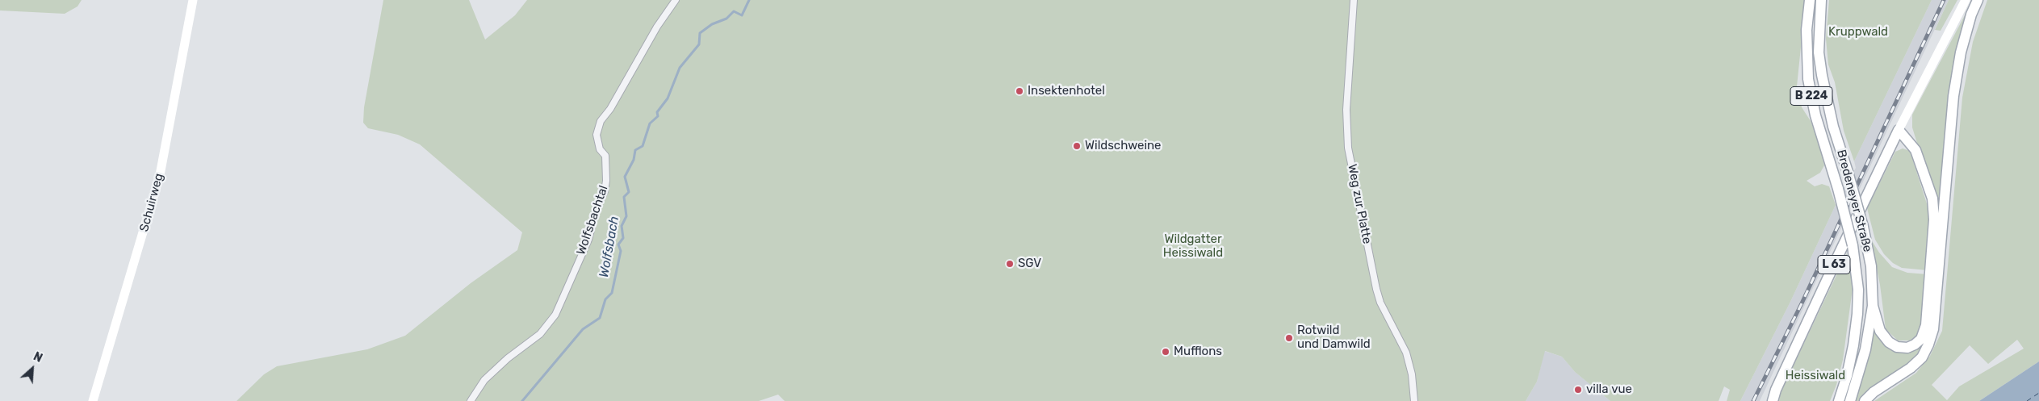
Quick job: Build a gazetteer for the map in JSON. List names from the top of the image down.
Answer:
{
  "streets": {
    "main road": [
      "B 224",
      "Bredeneyer Straße",
      "Schuirweg",
      "L 63"
    ],
    "street": ["Weg zur Platte", "Wolfsbachtal"]
  },
  "water": ["Wolfsbach"],
  "parks": ["Kruppwald", "Wildgatter Heissiwald", "Heissiwald"],
  "places": [
    "Insektenhotel",
    "Wildschweine",
    "SGV",
    "Rotwild und Damwild",
    "Mufflons",
    "villa vue"
  ],
  "north": "top right"
}
